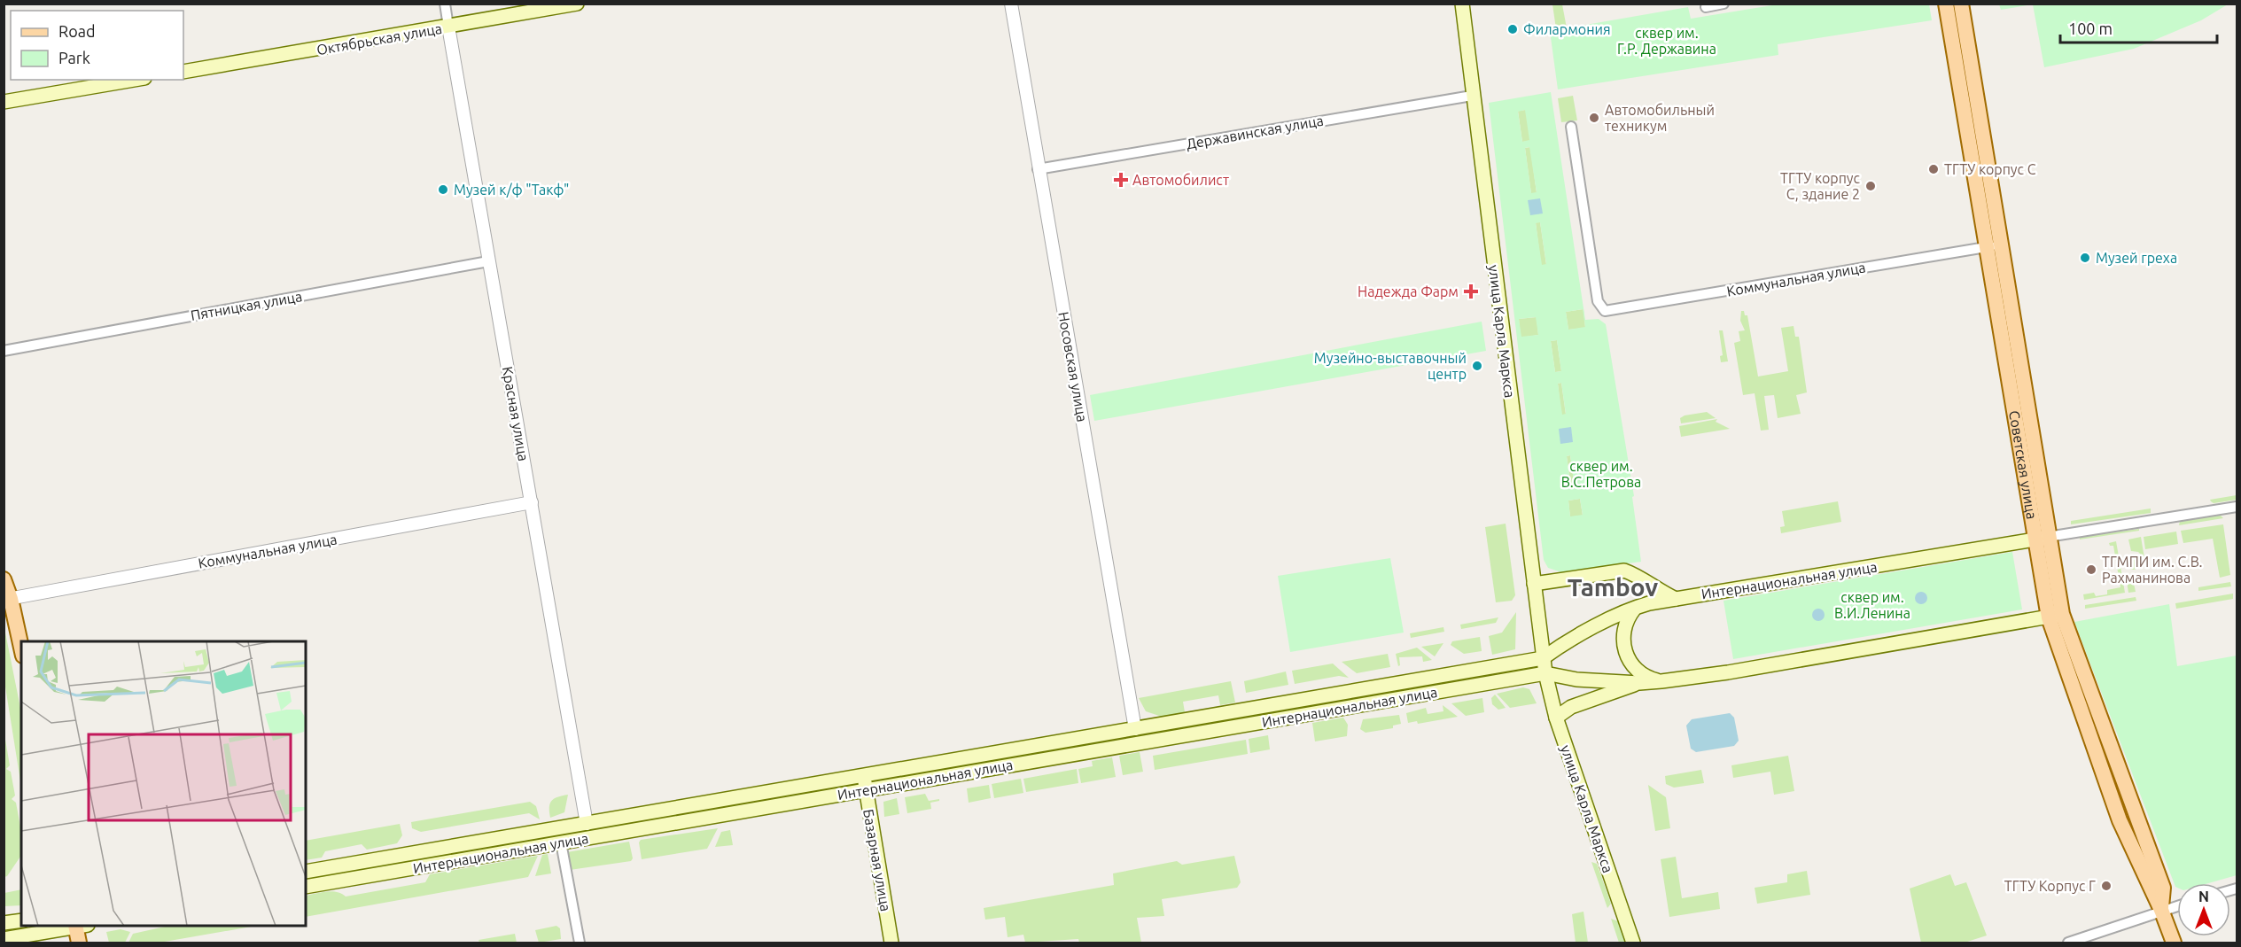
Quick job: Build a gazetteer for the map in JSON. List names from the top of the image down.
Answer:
{
  "streets": {
    "main road": [
      "Октябрьская улица",
      "улица Карла Маркса",
      "Советская улица",
      "Интернациональная улица",
      "Базарная улица"
    ],
    "street": [
      "Державинская улица",
      "Коммунальная улица",
      "Пятницкая улица",
      "Носовская улица",
      "Красная улица"
    ]
  },
  "crossings": [
    ["Октябрьская улица", "Красная улица"],
    ["Державинская улица", "улица Карла Маркса"],
    ["Державинская улица", "Носовская улица"],
    ["Коммунальная улица", "Красная улица"],
    ["Коммунальная улица", "Советская улица"],
    ["Пятницкая улица", "Красная улица"],
    ["улица Карла Маркса", "Интернациональная улица"],
    ["Носовская улица", "Интернациональная улица"],
    ["Красная улица", "Интернациональная улица"],
    ["Советская улица", "Интернациональная улица"],
    ["Интернациональная улица", "Базарная улица"]
  ],
  "districts": ["Tambov"],
  "parks": ["сквер им. Г.Р. Державина", "сквер им. В.С.Петрова", "сквер им. В.И.Ленина"],
  "places": {
    "other": [
      "Филармония",
      "Автомобильный техникум",
      "ТГТУ корпус С",
      "ТГТУ корпус С, здание 2",
      "Музей к/ф \"Такф\"",
      "Музей греха",
      "Музейно-выставочный центр",
      "ТГМПИ им. С.В. Рахманинова",
      "ТГТУ Корпус Г"
    ],
    "health": ["Автомобилист", "Надежда Фарм"]
  },
  "legend": ["Road", "Park"],
  "scale_bar": "100 m",
  "north": "top"
}
